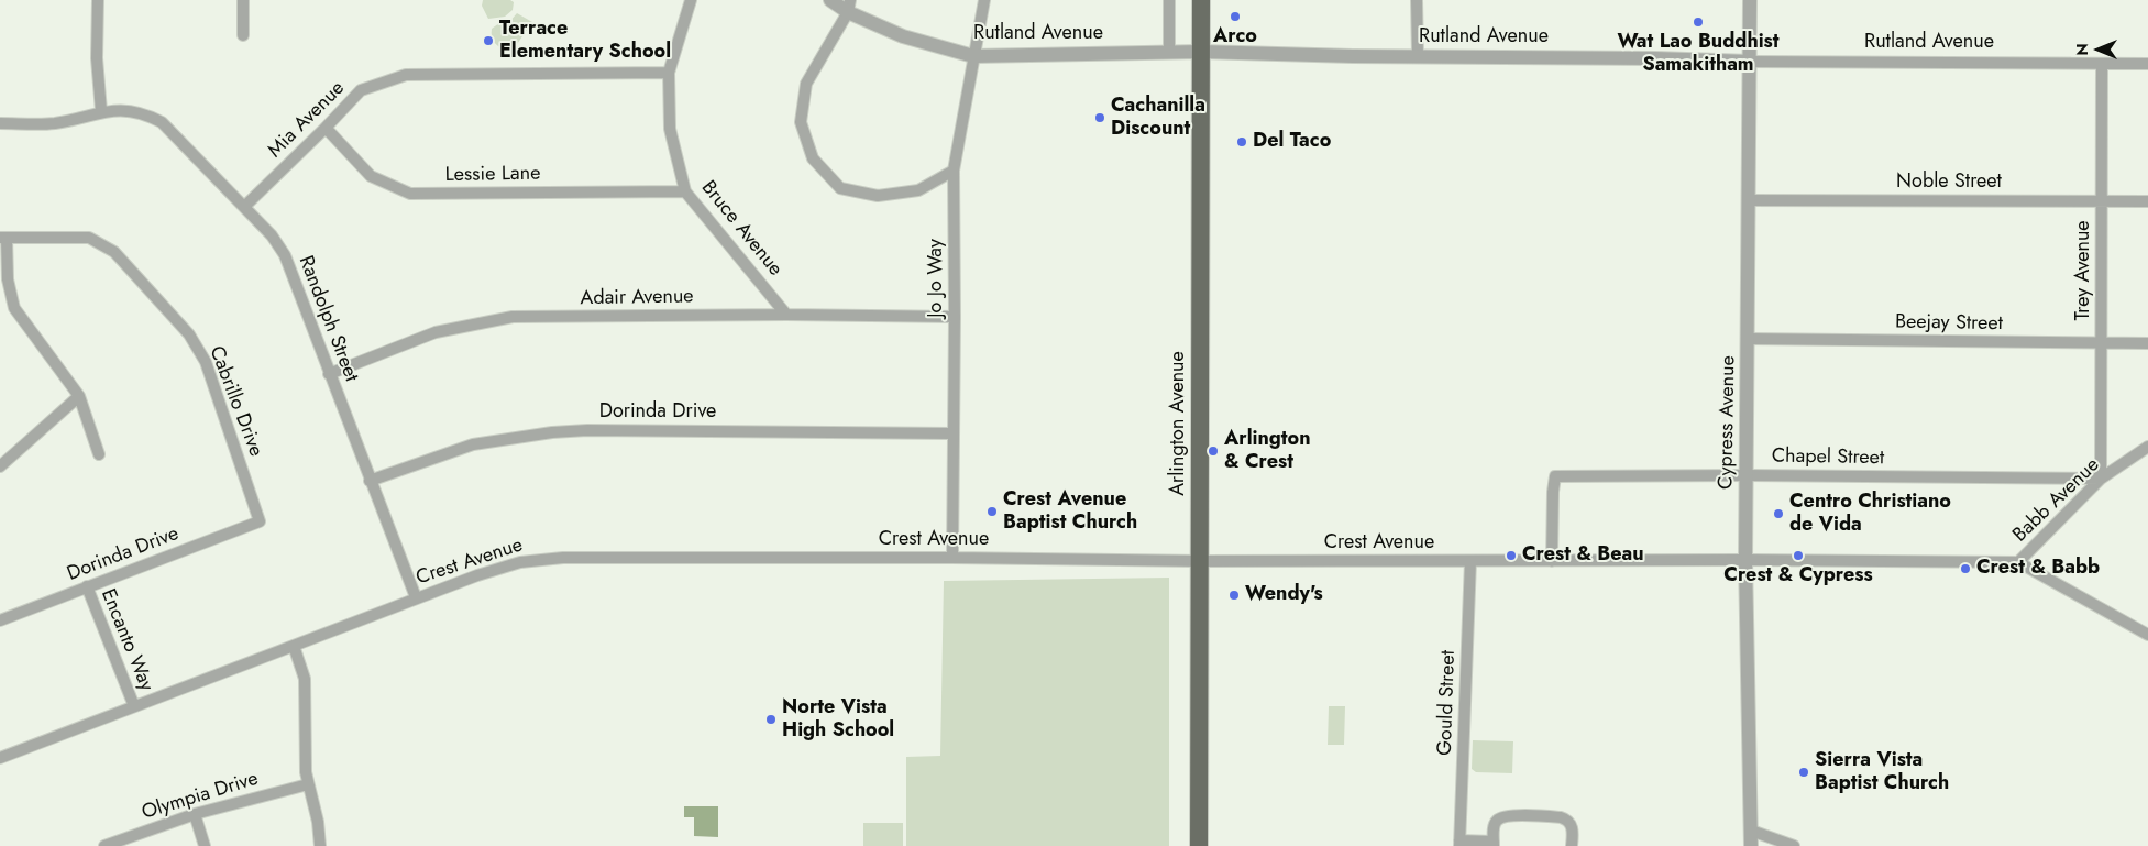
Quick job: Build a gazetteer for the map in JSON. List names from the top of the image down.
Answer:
{
  "streets": {
    "main road": ["Arlington Avenue"],
    "street": [
      "Rutland Avenue",
      "Mia Avenue",
      "Lessie Lane",
      "Noble Street",
      "Bruce Avenue",
      "Trey Avenue",
      "Jo Jo Way",
      "Adair Avenue",
      "Randolph Street",
      "Beejay Street",
      "Cabrillo Drive",
      "Dorinda Drive",
      "Cypress Avenue",
      "Chapel Street",
      "Babb Avenue",
      "Crest Avenue",
      "Encanto Way",
      "Gould Street",
      "Olympia Drive"
    ]
  },
  "crossings": [
    ["Rutland Avenue", "Trey Avenue"],
    ["Rutland Avenue", "Jo Jo Way"],
    ["Rutland Avenue", "Cypress Avenue"],
    ["Rutland Avenue", "Arlington Avenue"],
    ["Mia Avenue", "Lessie Lane"],
    ["Mia Avenue", "Bruce Avenue"],
    ["Mia Avenue", "Randolph Street"],
    ["Lessie Lane", "Bruce Avenue"],
    ["Noble Street", "Trey Avenue"],
    ["Noble Street", "Cypress Avenue"],
    ["Bruce Avenue", "Adair Avenue"],
    ["Trey Avenue", "Beejay Street"],
    ["Trey Avenue", "Chapel Street"],
    ["Trey Avenue", "Babb Avenue"],
    ["Jo Jo Way", "Adair Avenue"],
    ["Jo Jo Way", "Dorinda Drive"],
    ["Jo Jo Way", "Crest Avenue"],
    ["Adair Avenue", "Randolph Street"],
    ["Randolph Street", "Dorinda Drive"],
    ["Randolph Street", "Crest Avenue"],
    ["Beejay Street", "Cypress Avenue"],
    ["Cabrillo Drive", "Dorinda Drive"],
    ["Dorinda Drive", "Encanto Way"],
    ["Cypress Avenue", "Chapel Street"],
    ["Cypress Avenue", "Crest Avenue"],
    ["Arlington Avenue", "Crest Avenue"],
    ["Chapel Street", "Babb Avenue"],
    ["Chapel Street", "Crest Avenue"],
    ["Babb Avenue", "Crest Avenue"],
    ["Crest Avenue", "Encanto Way"],
    ["Crest Avenue", "Gould Street"]
  ],
  "places": [
    "Arco",
    "Wat Lao Buddhist Samakitham",
    "Terrace Elementary School",
    "Cachanilla Discount",
    "Del Taco",
    "Arlington & Crest",
    "Crest Avenue Baptist Church",
    "Centro Christiano de Vida",
    "Crest & Beau",
    "Crest & Cypress",
    "Crest & Babb",
    "Wendy's",
    "Norte Vista High School",
    "Sierra Vista Baptist Church"
  ],
  "north": "left"
}
